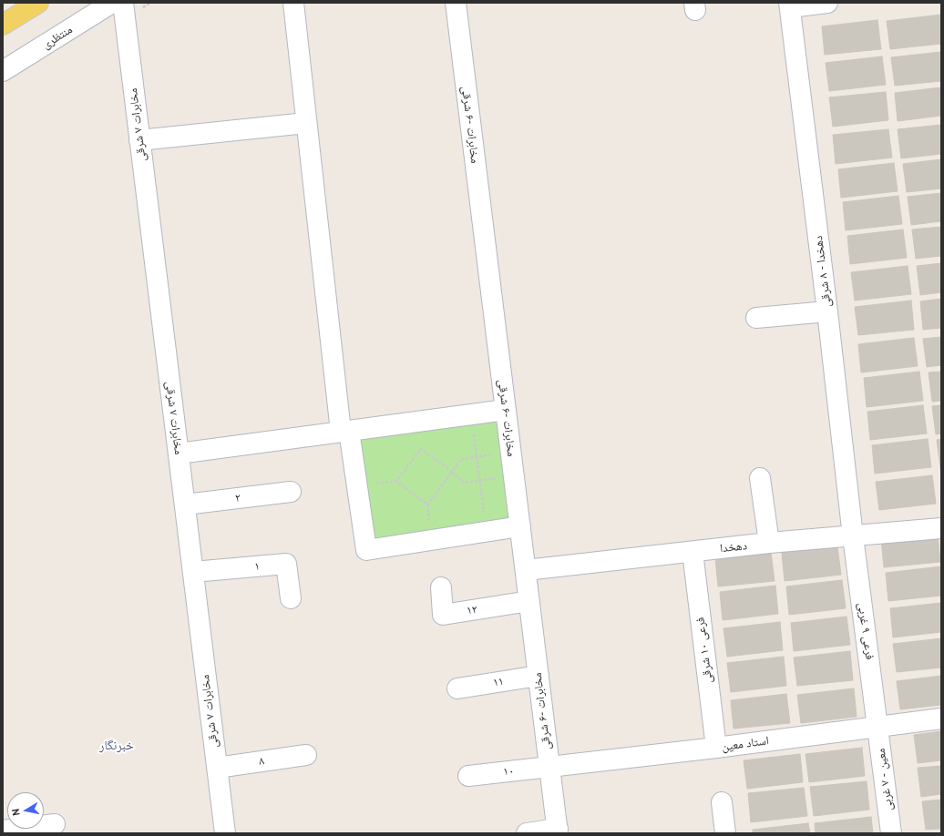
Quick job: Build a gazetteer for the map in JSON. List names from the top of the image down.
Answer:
{
  "streets": {
    "street": [
      "منتظری",
      "مخابرات ۷ شرقی",
      "مخابرات -۶ شرقی",
      "دهخدا - ۸ شرقی",
      "۲",
      "دهخدا",
      "۱",
      "۱۲",
      "فرعی ۹ غربی",
      "فرعی ۱۰ شرقی",
      "۱۱",
      "استاد معین",
      "۸",
      "۱۰",
      "معین - ۷ غربی"
    ]
  },
  "crossings": [
    ["مخابرات ۷ شرقی", "۲"],
    ["مخابرات ۷ شرقی", "۱"],
    ["مخابرات ۷ شرقی", "۸"],
    ["مخابرات -۶ شرقی", "دهخدا"],
    ["مخابرات -۶ شرقی", "۱۲"],
    ["مخابرات -۶ شرقی", "۱۱"],
    ["مخابرات -۶ شرقی", "استاد معین"],
    ["مخابرات -۶ شرقی", "۱۰"],
    ["دهخدا - ۸ شرقی", "دهخدا"],
    ["دهخدا - ۸ شرقی", "فرعی ۹ غربی"],
    ["دهخدا", "فرعی ۹ غربی"],
    ["دهخدا", "فرعی ۱۰ شرقی"],
    ["فرعی ۹ غربی", "استاد معین"],
    ["فرعی ۹ غربی", "معین - ۷ غربی"],
    ["فرعی ۱۰ شرقی", "استاد معین"],
    ["استاد معین", "۱۰"],
    ["استاد معین", "معین - ۷ غربی"]
  ],
  "districts": ["خبرنگار"],
  "north": "left"
}
